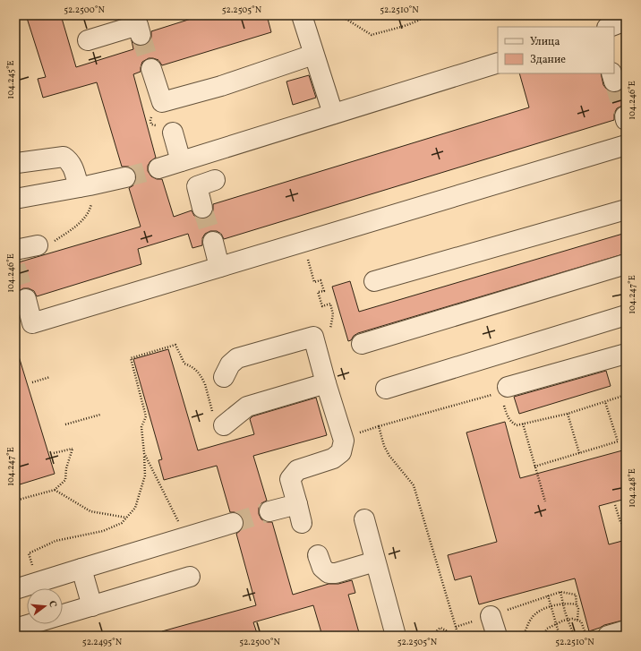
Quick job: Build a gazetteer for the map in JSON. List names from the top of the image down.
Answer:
{
  "legend": ["Улица", "Здание"],
  "north": "right",
  "coordinates": [
    "52.2500°N",
    "52.2505°N",
    "52.2510°N",
    "104.245°E",
    "104.246°E",
    "104.247°E",
    "104.248°E",
    "52.2495°N"
  ]
}
